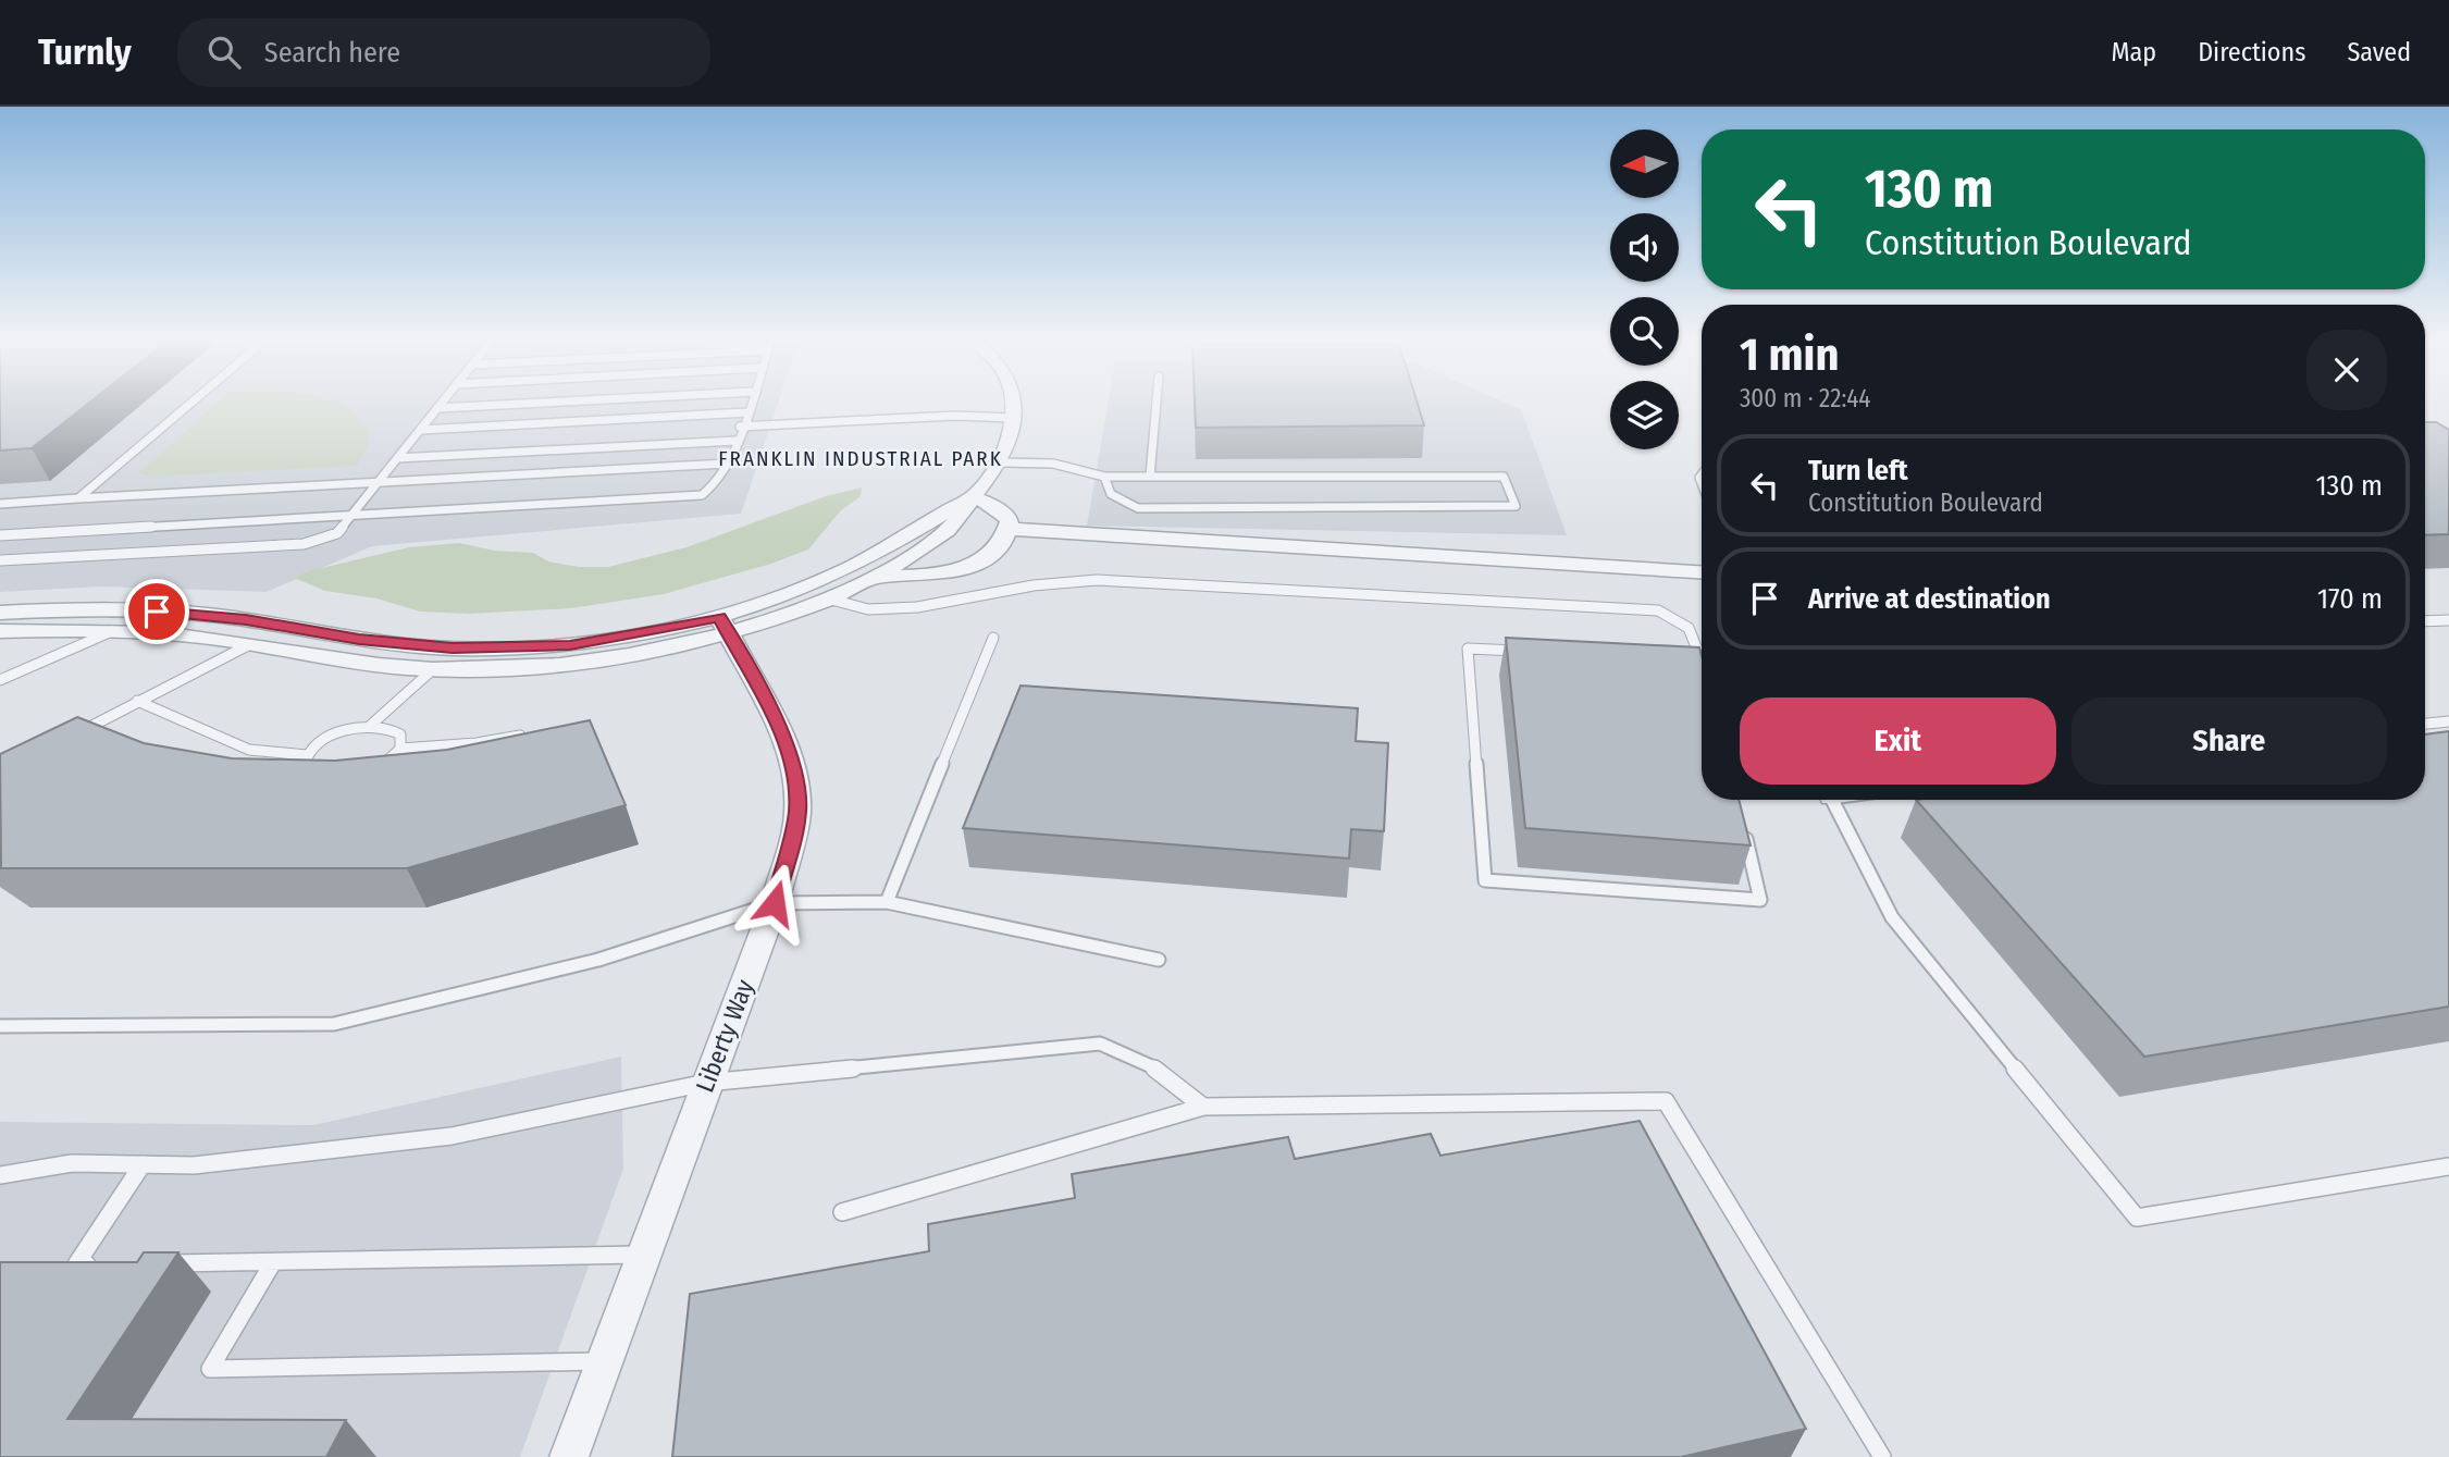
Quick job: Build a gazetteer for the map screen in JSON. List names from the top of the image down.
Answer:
{
  "streets": {
    "street": ["Liberty Way"]
  },
  "districts": ["FRANKLIN INDUSTRIAL PARK"],
  "north": "left",
  "page": {
    "header": "Turnly",
    "search": "Search here",
    "nav": ["Map", "Directions", "Saved"],
    "turn": ["130 m", "Constitution Boulevard"],
    "heading": ["1 min", "300 m · 22:44"],
    "list": [
      {
        "name": "Turn left",
        "note": "Constitution Boulevard",
        "value": "130 m"
      },
      {
        "name": "Arrive at destination",
        "value": "170 m"
      }
    ],
    "buttons": ["Exit", "Share"]
  }
}
